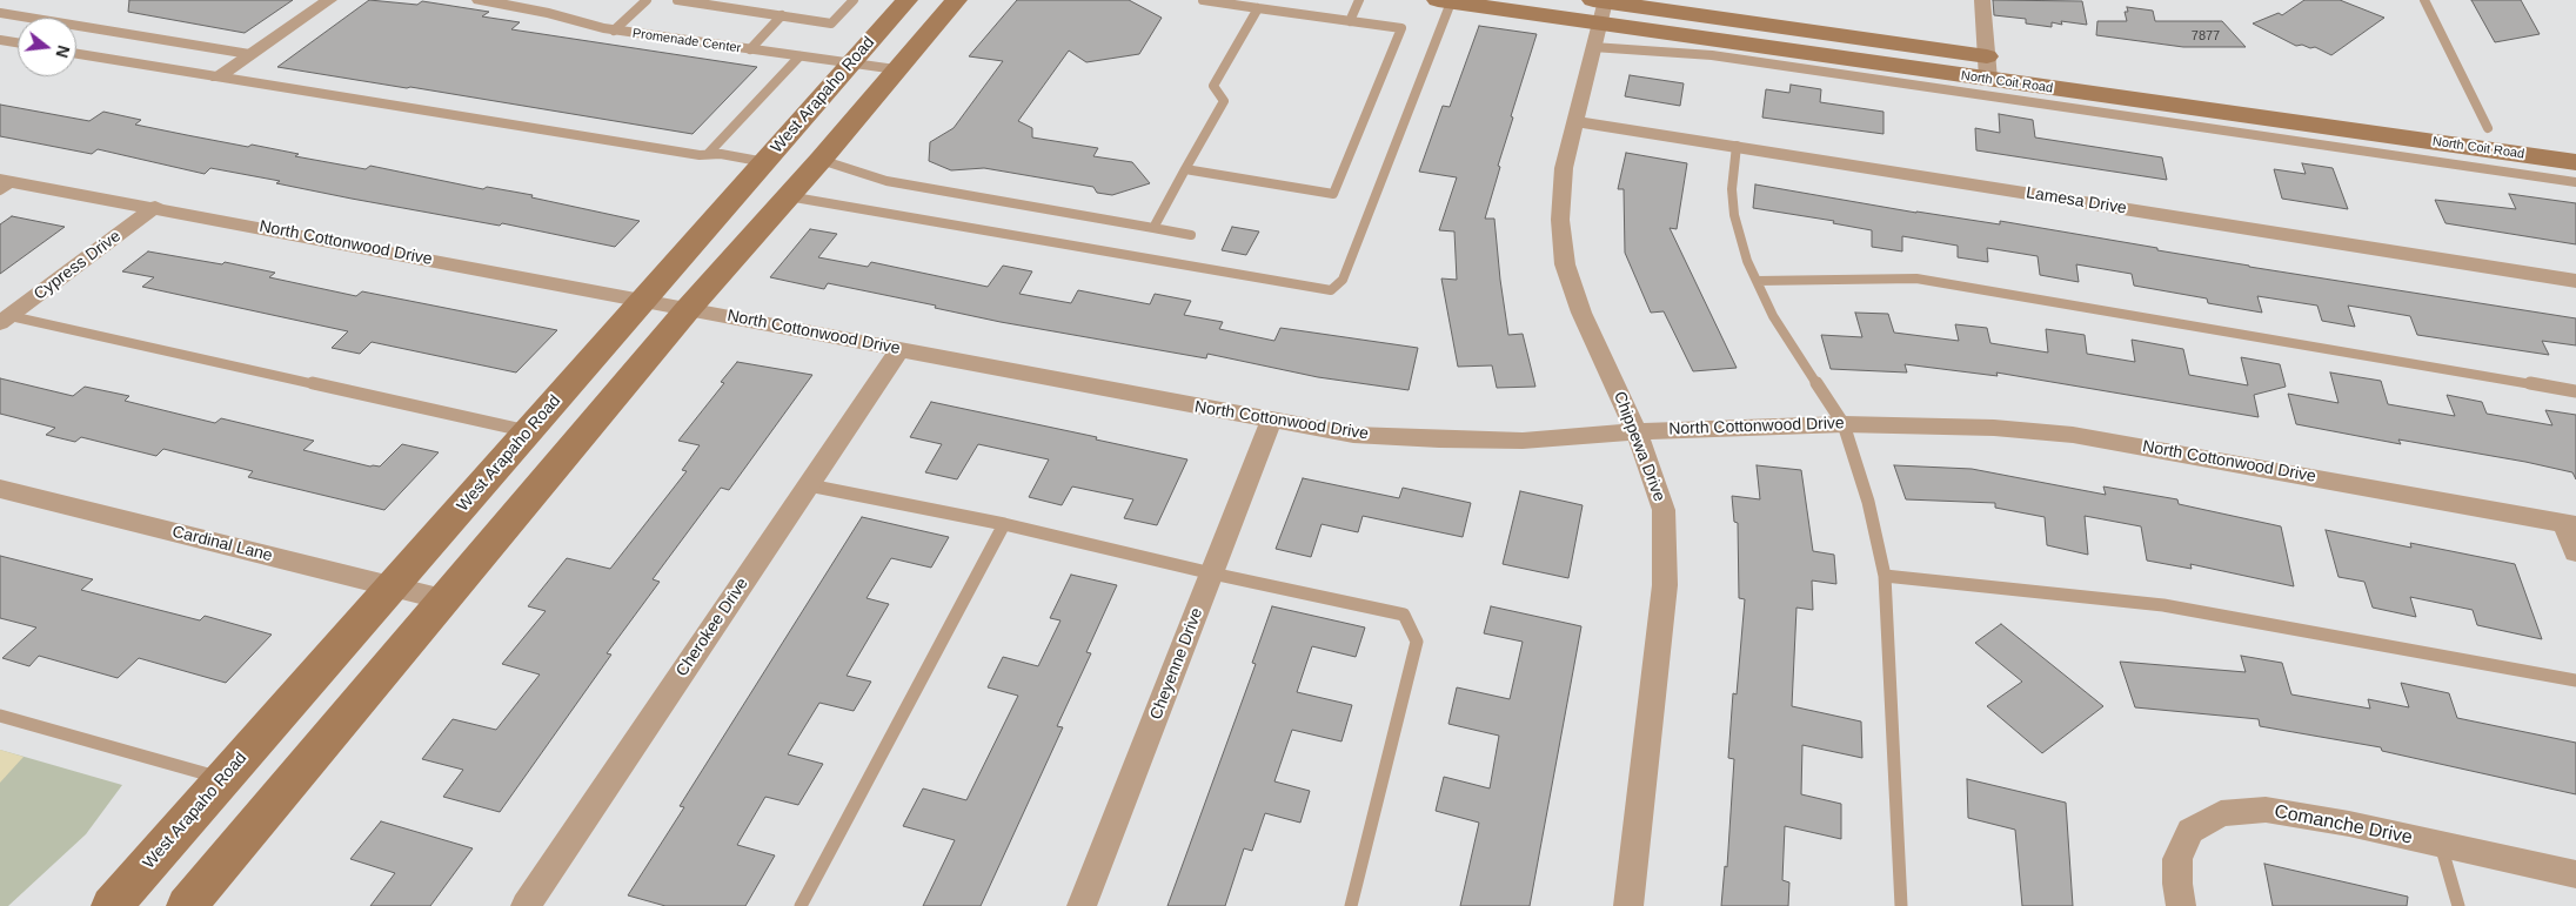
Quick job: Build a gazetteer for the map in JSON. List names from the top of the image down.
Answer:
{
  "streets": {
    "main road": ["North Coit Road", "West Arapaho Road"],
    "street": [
      "Promenade Center",
      "Lamesa Drive",
      "North Cottonwood Drive",
      "Cypress Drive",
      "Chippewa Drive",
      "Cardinal Lane",
      "Cherokee Drive",
      "Cheyenne Drive",
      "Comanche Drive"
    ]
  },
  "crossings": [
    ["Promenade Center", "West Arapaho Road"],
    ["North Coit Road", "Chippewa Drive"],
    ["West Arapaho Road", "North Cottonwood Drive"],
    ["West Arapaho Road", "Cardinal Lane"],
    ["Lamesa Drive", "Chippewa Drive"],
    ["North Cottonwood Drive", "Cypress Drive"],
    ["North Cottonwood Drive", "Chippewa Drive"],
    ["North Cottonwood Drive", "Cherokee Drive"],
    ["North Cottonwood Drive", "Cheyenne Drive"]
  ],
  "house_numbers": ["7877"],
  "north": "right"
}
